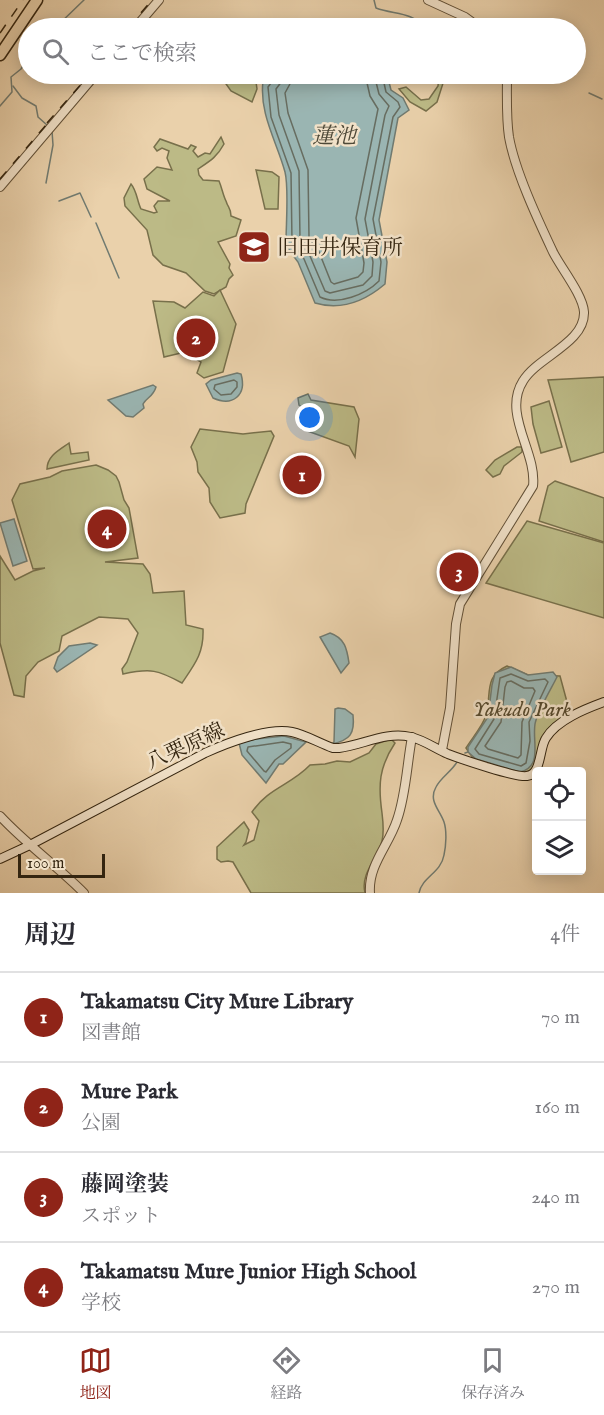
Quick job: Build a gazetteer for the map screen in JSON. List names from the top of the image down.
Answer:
{
  "streets": {
    "main road": ["八栗原線"]
  },
  "water": ["蓮池"],
  "parks": ["Yakudo Park"],
  "places": {
    "school or university": ["旧田井保育所"]
  },
  "scale_bar": "100 m",
  "page": {
    "search": "ここで検索",
    "pins": [
      "2",
      "1",
      "4",
      "3"
    ],
    "scale": "100 m",
    "heading": ["周辺", "4件"],
    "list": [
      {
        "mark": "1",
        "name": "Takamatsu City Mure Library",
        "note": "図書館",
        "value": "70 m"
      },
      {
        "mark": "2",
        "name": "Mure Park",
        "note": "公園",
        "value": "160 m"
      },
      {
        "mark": "3",
        "name": "藤岡塗装",
        "note": "スポット",
        "value": "240 m"
      },
      {
        "mark": "4",
        "name": "Takamatsu Mure Junior High School",
        "note": "学校",
        "value": "270 m"
      }
    ],
    "nav": ["地図", "経路", "保存済み"]
  }
}
